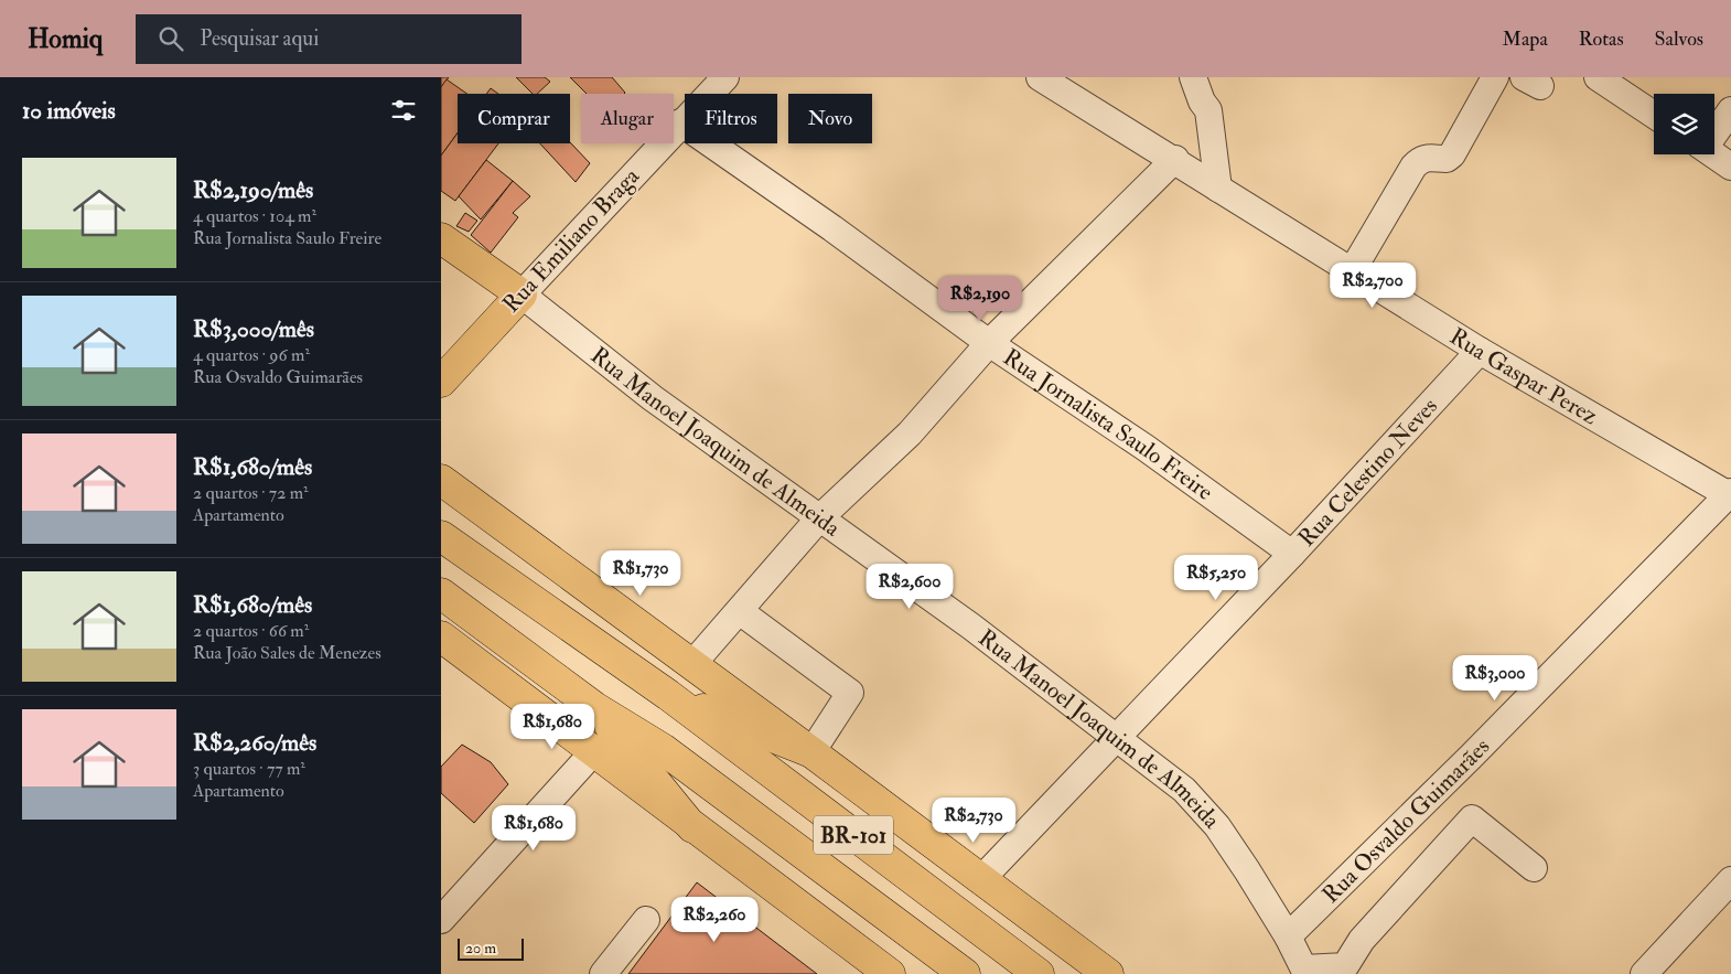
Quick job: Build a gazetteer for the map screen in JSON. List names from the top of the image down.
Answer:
{
  "streets": {
    "main road": ["Rua Emiliano Braga", "Rua Manoel Joaquim de Almeida", "BR-101"],
    "street": [
      "Rua Gaspar Perez",
      "Rua Jornalista Saulo Freire",
      "Rua Celestino Neves",
      "Rua Osvaldo Guimarães"
    ]
  },
  "crossings": [
    ["Rua Emiliano Braga", "Rua Jornalista Saulo Freire"],
    ["Rua Emiliano Braga", "Rua Manoel Joaquim de Almeida"],
    ["Rua Gaspar Perez", "Rua Celestino Neves"],
    ["Rua Gaspar Perez", "Rua Osvaldo Guimarães"],
    ["Rua Jornalista Saulo Freire", "Rua Celestino Neves"],
    ["Rua Manoel Joaquim de Almeida", "Rua Celestino Neves"],
    ["Rua Manoel Joaquim de Almeida", "Rua Osvaldo Guimarães"]
  ],
  "scale_bar": "20 m",
  "page": {
    "header": "Homiq",
    "search": "Pesquisar aqui",
    "nav": ["Mapa", "Rotas", "Salvos"],
    "heading": "10 imóveis",
    "chip": [
      "Comprar",
      "Alugar",
      "Filtros",
      "Novo"
    ],
    "list": [
      {
        "name": "R$2,190/mês",
        "note": "4 quartos · 104 m² · Rua Jornalista Saulo Freire"
      },
      {
        "name": "R$3,000/mês",
        "note": "4 quartos · 96 m² · Rua Osvaldo Guimarães"
      },
      {
        "name": "R$1,680/mês",
        "note": "2 quartos · 72 m² · Apartamento"
      },
      {
        "name": "R$1,680/mês",
        "note": "2 quartos · 66 m² · Rua João Sales de Menezes"
      },
      {
        "name": "R$2,260/mês",
        "note": "3 quartos · 77 m² · Apartamento"
      }
    ],
    "price": [
      "R$2,700",
      "R$2,190",
      "R$1,730",
      "R$5,250",
      "R$2,600",
      "R$3,000",
      "R$1,680",
      "R$2,730",
      "R$1,680",
      "R$2,260"
    ],
    "scale": "20 m"
  }
}
